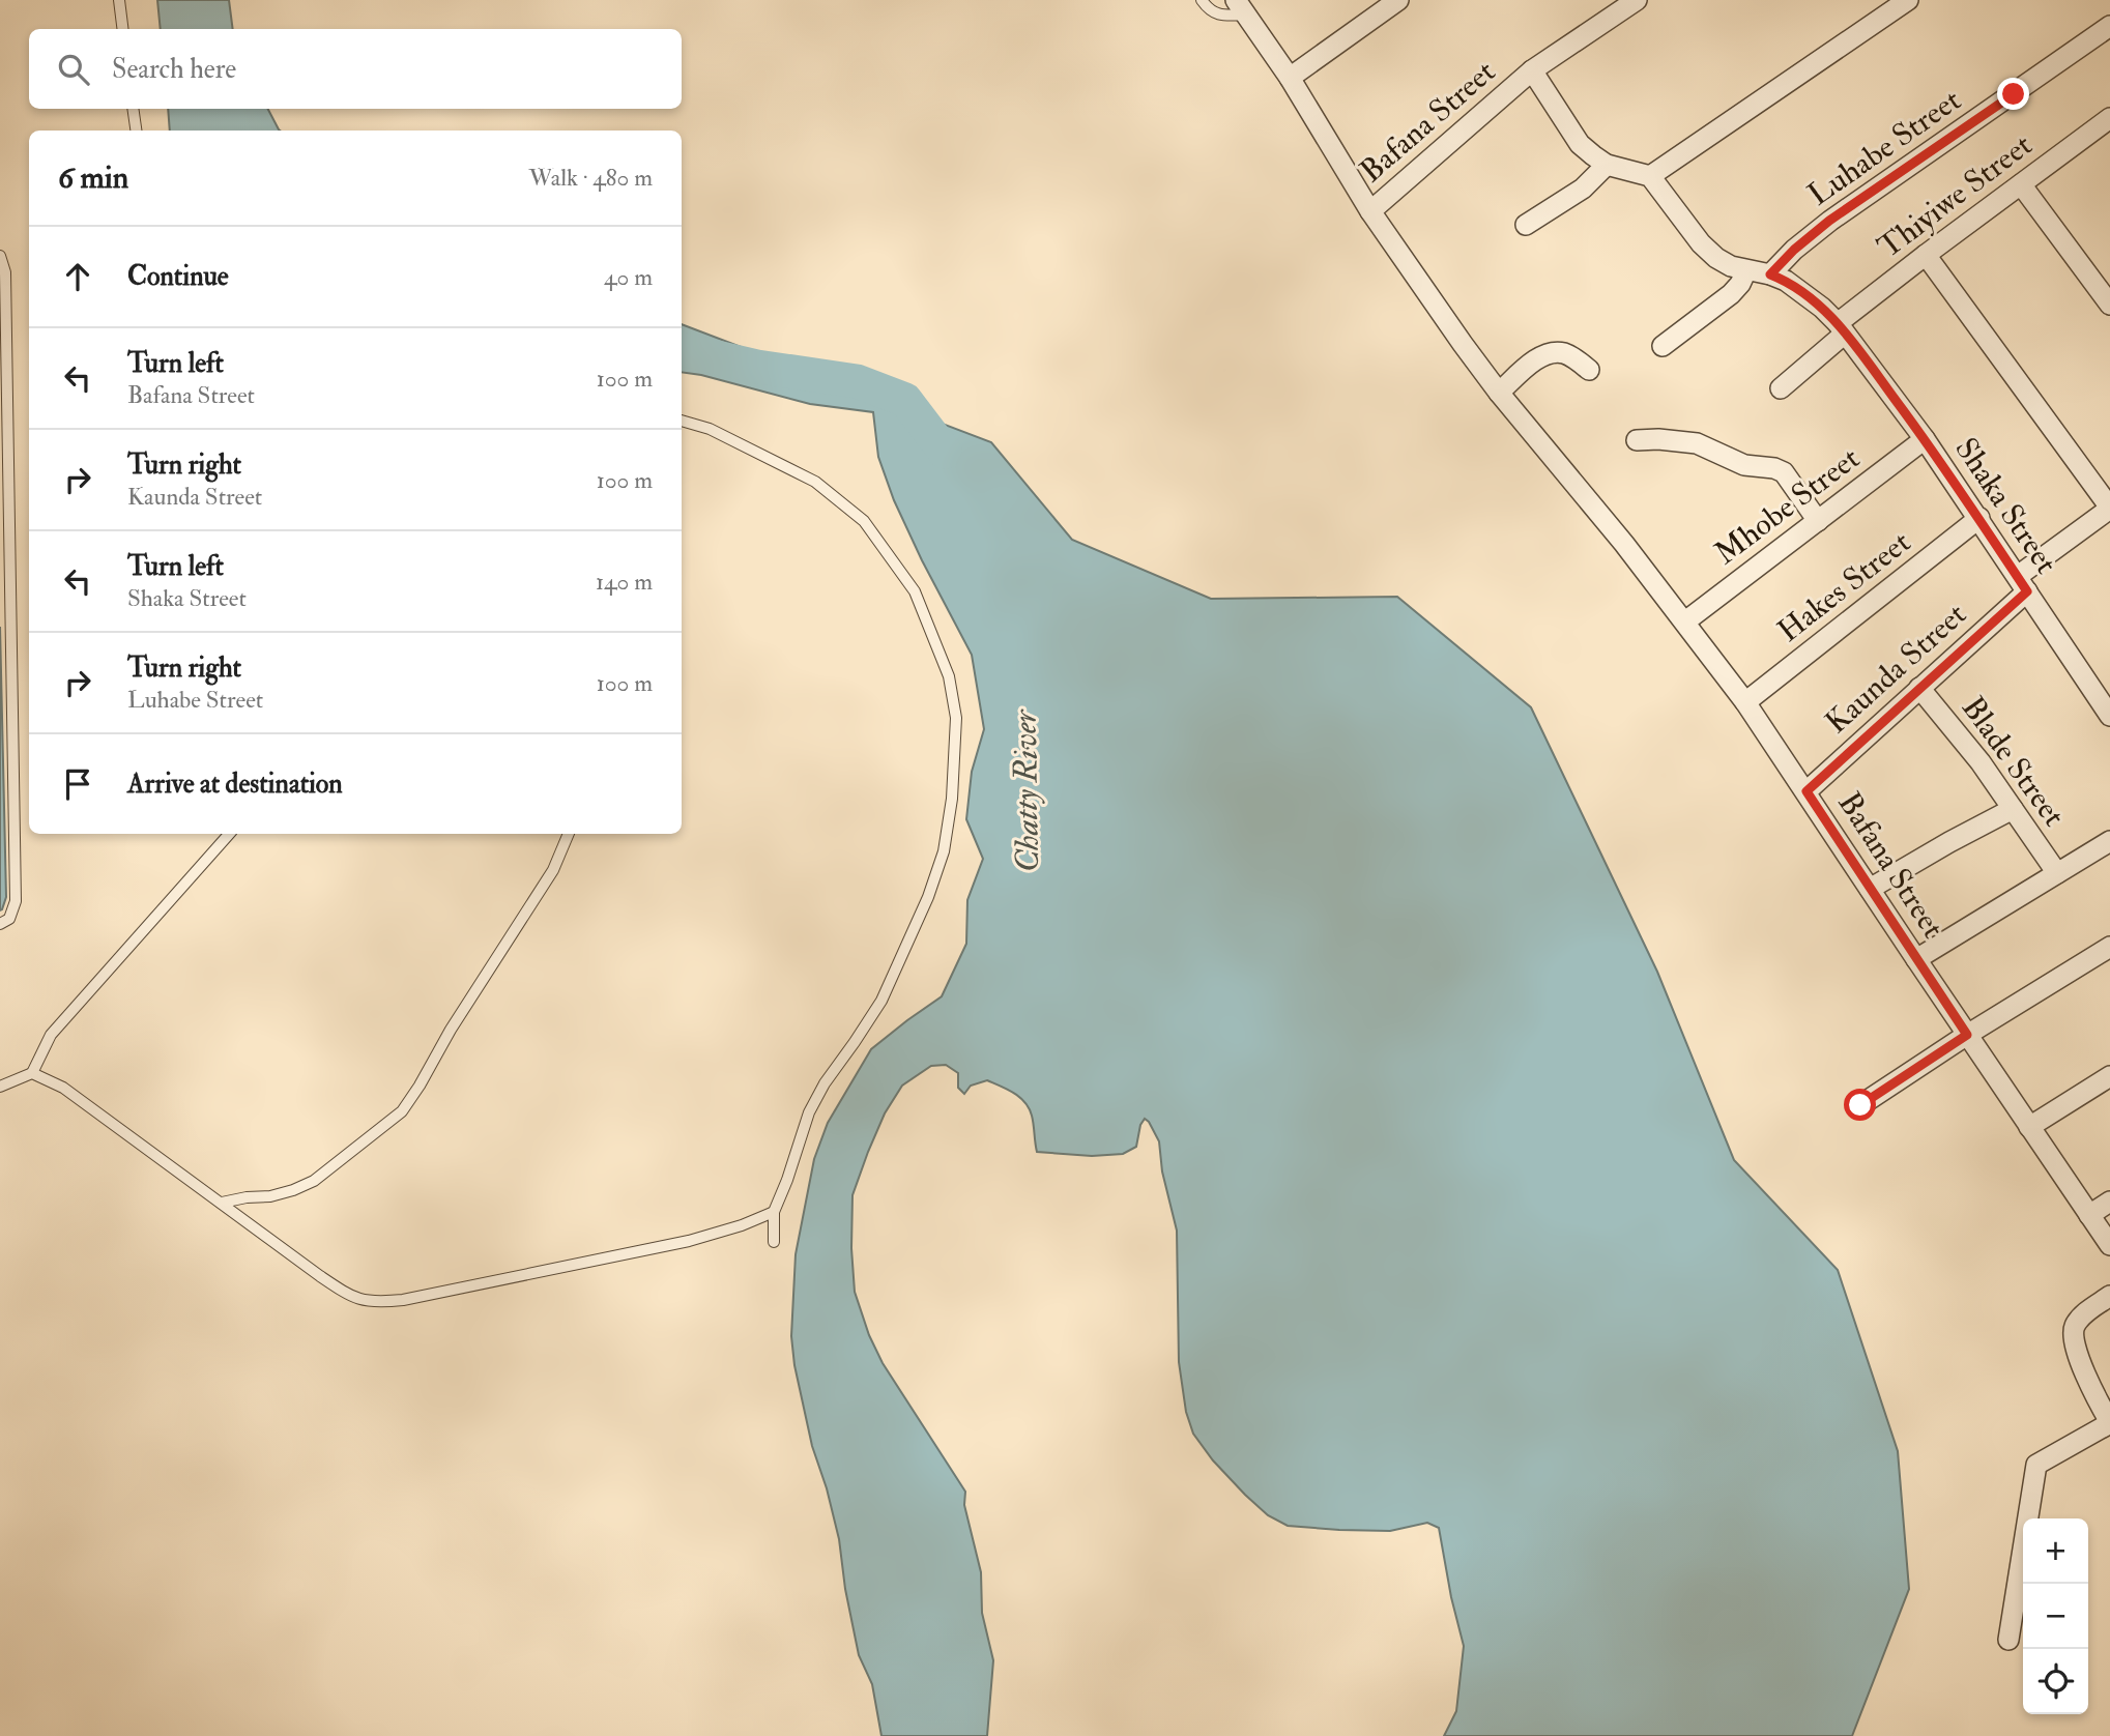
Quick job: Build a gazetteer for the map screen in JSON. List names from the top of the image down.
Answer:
{
  "streets": {
    "street": [
      "Bafana Street",
      "Luhabe Street",
      "Thiyiwe Street",
      "Mhobe Street",
      "Shaka Street",
      "Hakes Street",
      "Kaunda Street",
      "Blade Street"
    ]
  },
  "crossings": [
    ["Bafana Street", "Mhobe Street"],
    ["Bafana Street", "Hakes Street"],
    ["Bafana Street", "Kaunda Street"],
    ["Luhabe Street", "Shaka Street"],
    ["Thiyiwe Street", "Shaka Street"],
    ["Mhobe Street", "Shaka Street"],
    ["Shaka Street", "Hakes Street"],
    ["Shaka Street", "Kaunda Street"],
    ["Kaunda Street", "Blade Street"]
  ],
  "water": ["Chatty River"],
  "page": {
    "search": "Search here",
    "heading": ["6 min", "Walk · 480 m"],
    "list": [
      ["Continue", "40 m"],
      ["Turn left", "Bafana Street", "100 m"],
      ["Turn right", "Kaunda Street", "100 m"],
      ["Turn left", "Shaka Street", "140 m"],
      ["Turn right", "Luhabe Street", "100 m"],
      "Arrive at destination"
    ],
    "map_buttons": ["+", "−"]
  }
}
